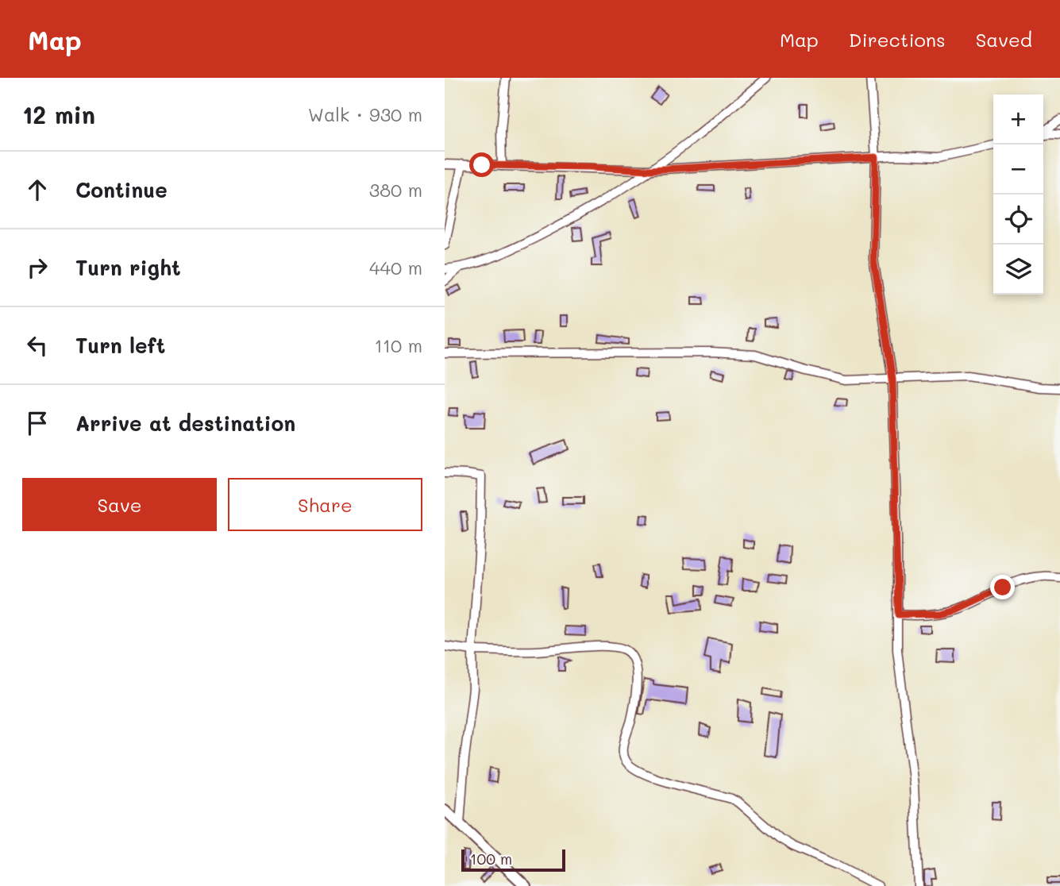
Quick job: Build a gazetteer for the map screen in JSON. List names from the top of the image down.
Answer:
{
  "scale_bar": "100 m",
  "page": {
    "header": "Map",
    "nav": ["Map", "Directions", "Saved"],
    "heading": ["12 min", "Walk · 930 m"],
    "map_buttons": ["+", "−"],
    "list": [
      ["Continue", "380 m"],
      ["Turn right", "440 m"],
      ["Turn left", "110 m"],
      "Arrive at destination"
    ],
    "buttons": ["Save", "Share"],
    "scale": "100 m"
  }
}
